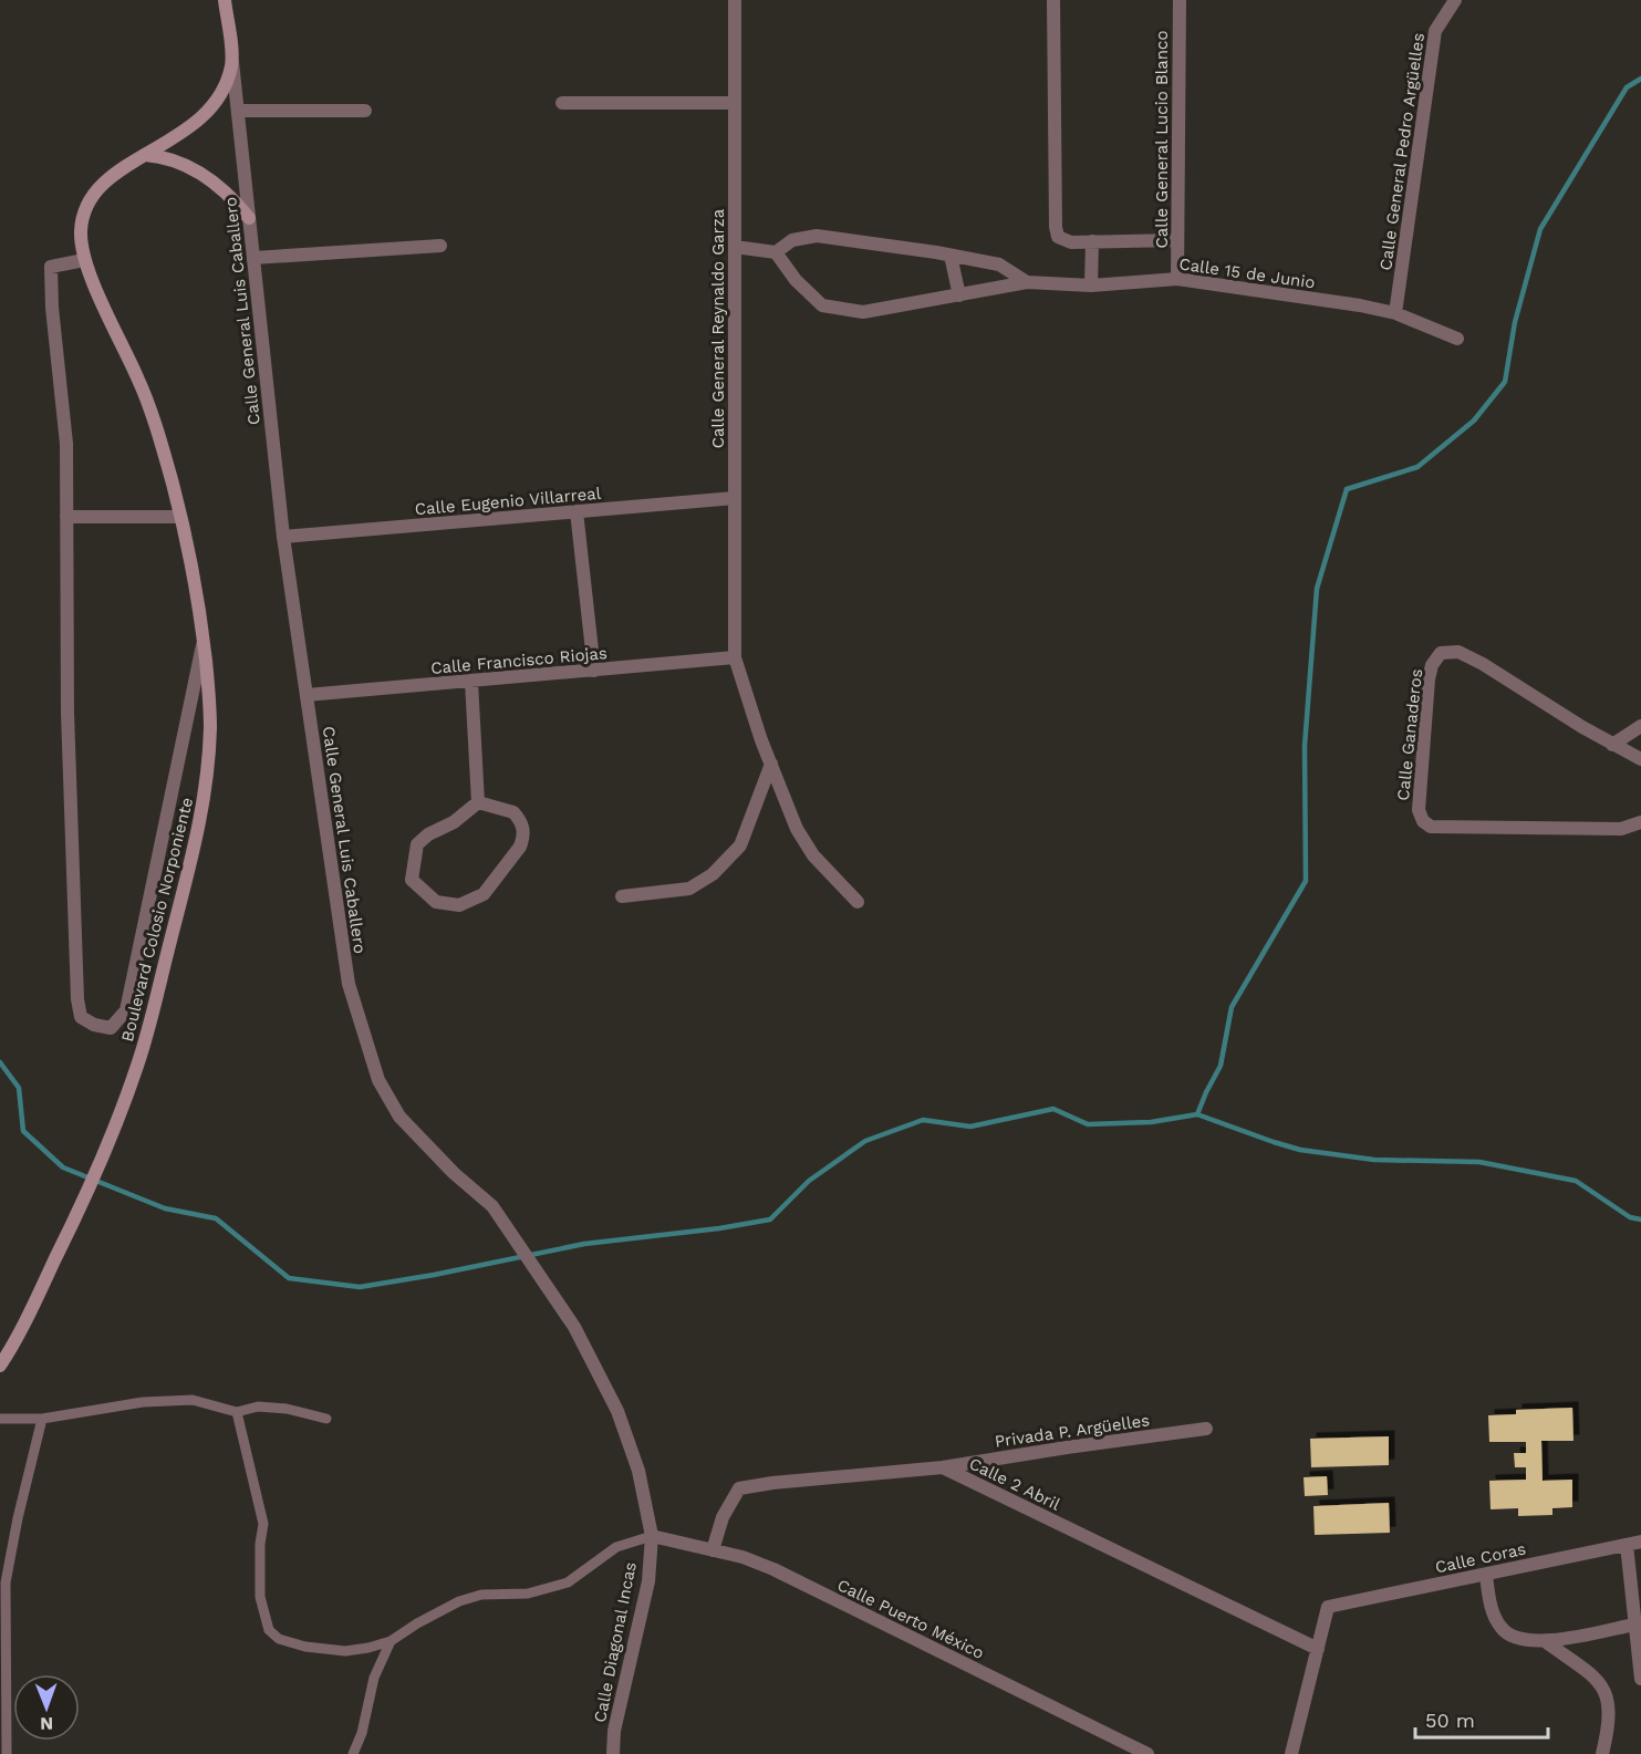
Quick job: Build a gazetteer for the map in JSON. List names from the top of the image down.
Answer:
{
  "streets": {
    "main road": ["Boulevard Colosio Norponiente"],
    "street": [
      "Calle General Lucio Blanco",
      "Calle General Pedro Argüelles",
      "Calle 15 de Junio",
      "Calle General Luis Caballero",
      "Calle General Reynaldo Garza",
      "Calle Eugenio Villarreal",
      "Calle Francisco Riojas",
      "Calle Ganaderos",
      "Privada P. Argüelles",
      "Calle 2 Abril",
      "Calle Coras",
      "Calle Puerto México",
      "Calle Diagonal Incas"
    ]
  },
  "crossings": [
    ["Calle General Lucio Blanco", "Calle 15 de Junio"],
    ["Calle General Pedro Argüelles", "Calle 15 de Junio"],
    ["Calle General Luis Caballero", "Calle Eugenio Villarreal"],
    ["Calle General Luis Caballero", "Calle Francisco Riojas"],
    ["Calle General Luis Caballero", "Boulevard Colosio Norponiente"],
    ["Calle General Luis Caballero", "Calle Puerto México"],
    ["Calle General Luis Caballero", "Calle Diagonal Incas"],
    ["Calle General Reynaldo Garza", "Calle Eugenio Villarreal"],
    ["Calle General Reynaldo Garza", "Calle Francisco Riojas"],
    ["Privada P. Argüelles", "Calle 2 Abril"],
    ["Calle 2 Abril", "Calle Coras"],
    ["Calle 2 Abril", "Calle Puerto México"],
    ["Calle Puerto México", "Calle Diagonal Incas"]
  ],
  "scale_bar": "50 m",
  "north": "bottom"
}
